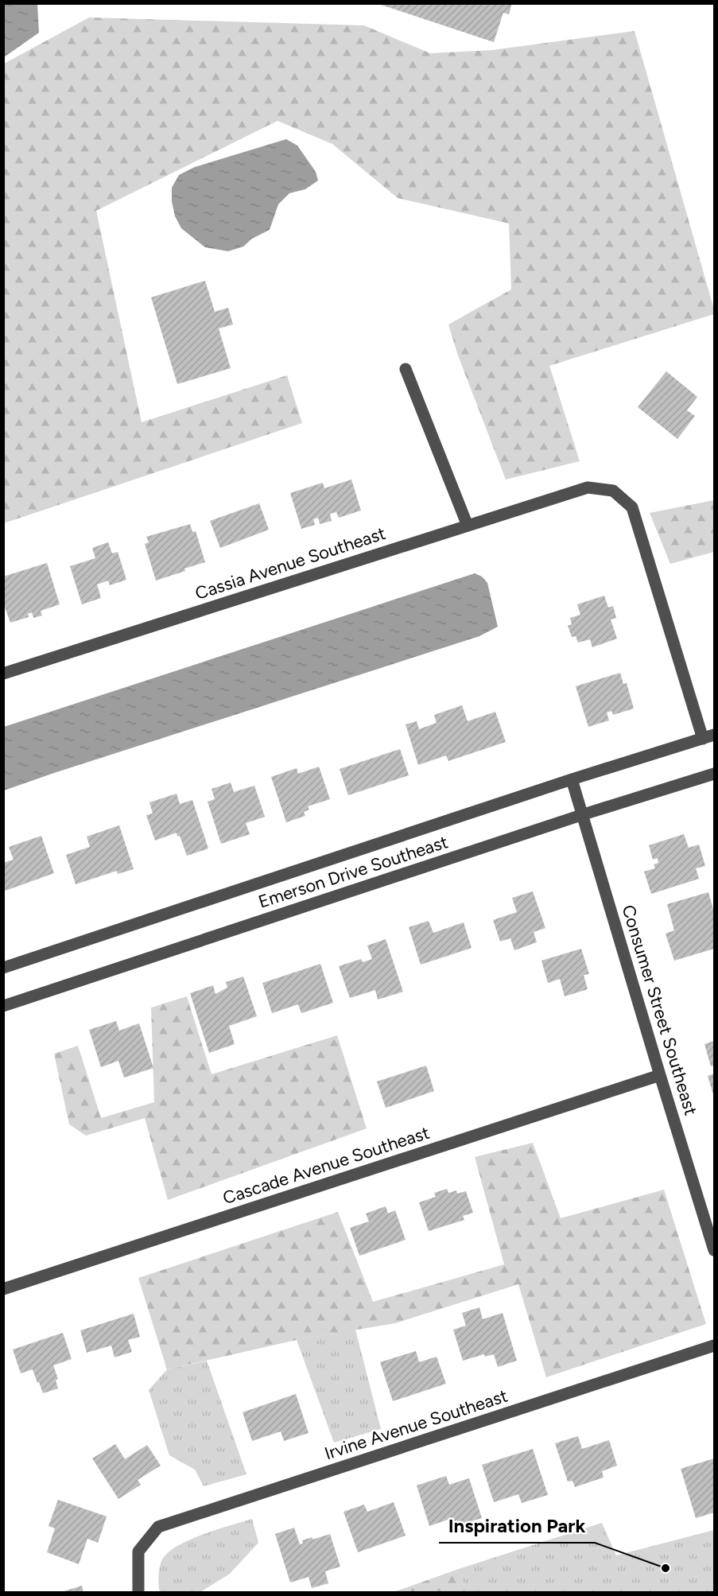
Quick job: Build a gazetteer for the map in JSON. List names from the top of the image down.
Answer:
{
  "streets": {
    "street": [
      "Cassia Avenue Southeast",
      "Emerson Drive Southeast",
      "Consumer Street Southeast",
      "Cascade Avenue Southeast",
      "Irvine Avenue Southeast"
    ]
  },
  "crossings": [
    ["Cassia Avenue Southeast", "Emerson Drive Southeast"],
    ["Emerson Drive Southeast", "Consumer Street Southeast"],
    ["Consumer Street Southeast", "Cascade Avenue Southeast"]
  ],
  "places": ["Inspiration Park"]
}
